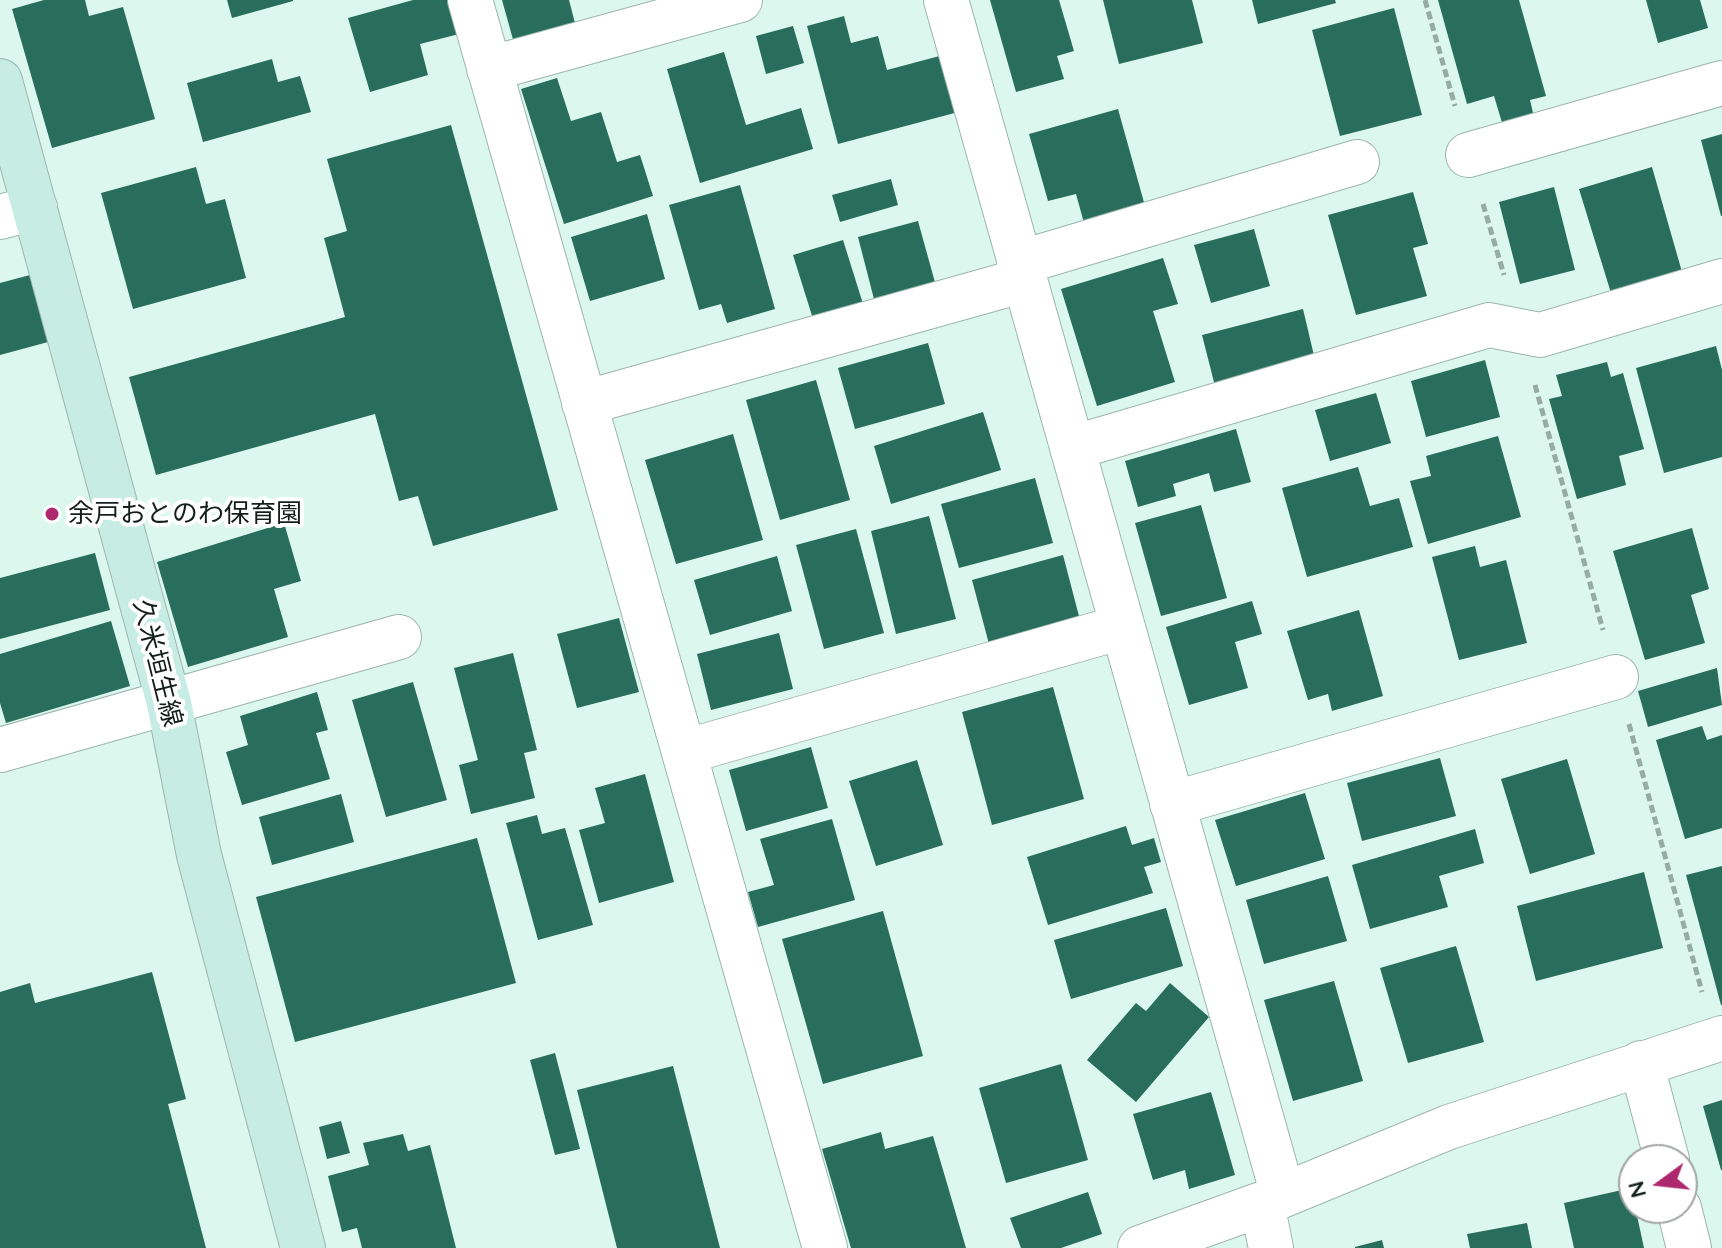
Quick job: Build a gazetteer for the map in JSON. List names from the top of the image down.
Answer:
{
  "streets": {
    "main road": ["久米垣生線"]
  },
  "places": ["余戸おとのわ保育園"],
  "north": "left"
}
